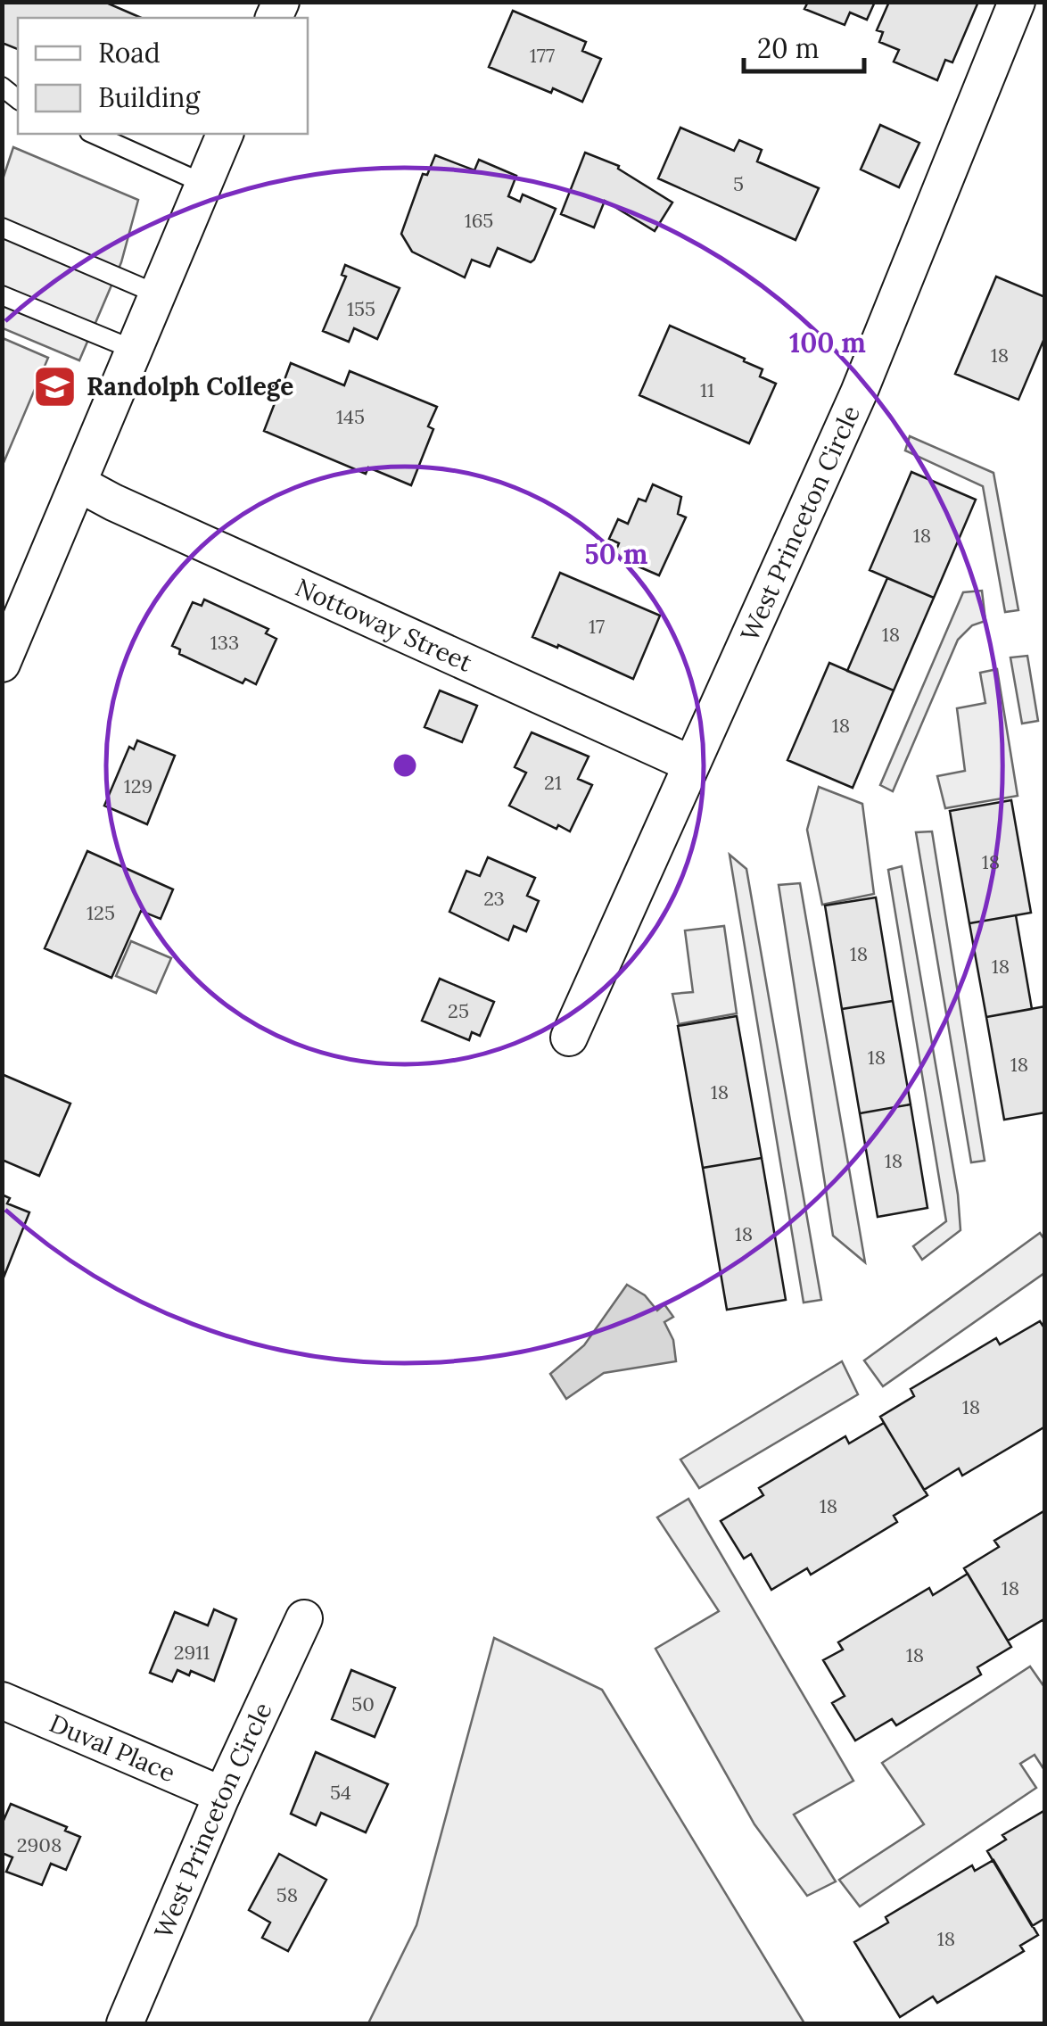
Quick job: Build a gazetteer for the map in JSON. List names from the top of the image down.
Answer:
{
  "streets": {
    "street": ["West Princeton Circle", "Nottoway Street", "Duval Place"]
  },
  "crossings": [
    ["West Princeton Circle", "Nottoway Street"],
    ["West Princeton Circle", "Duval Place"]
  ],
  "places": {
    "school or university": ["Randolph College"]
  },
  "house_numbers": [
    "177",
    "5",
    "165",
    "155",
    "18",
    "11",
    "145",
    "18",
    "17",
    "18",
    "133",
    "18",
    "21",
    "129",
    "18",
    "23",
    "125",
    "18",
    "18",
    "25",
    "18",
    "18",
    "18",
    "18",
    "18",
    "18",
    "18",
    "18",
    "2911",
    "18",
    "50",
    "54",
    "2908",
    "58",
    "18"
  ],
  "legend": ["Road", "Building"],
  "scale_bar": "20 m",
  "rings": ["100 m", "50 m"]
}
